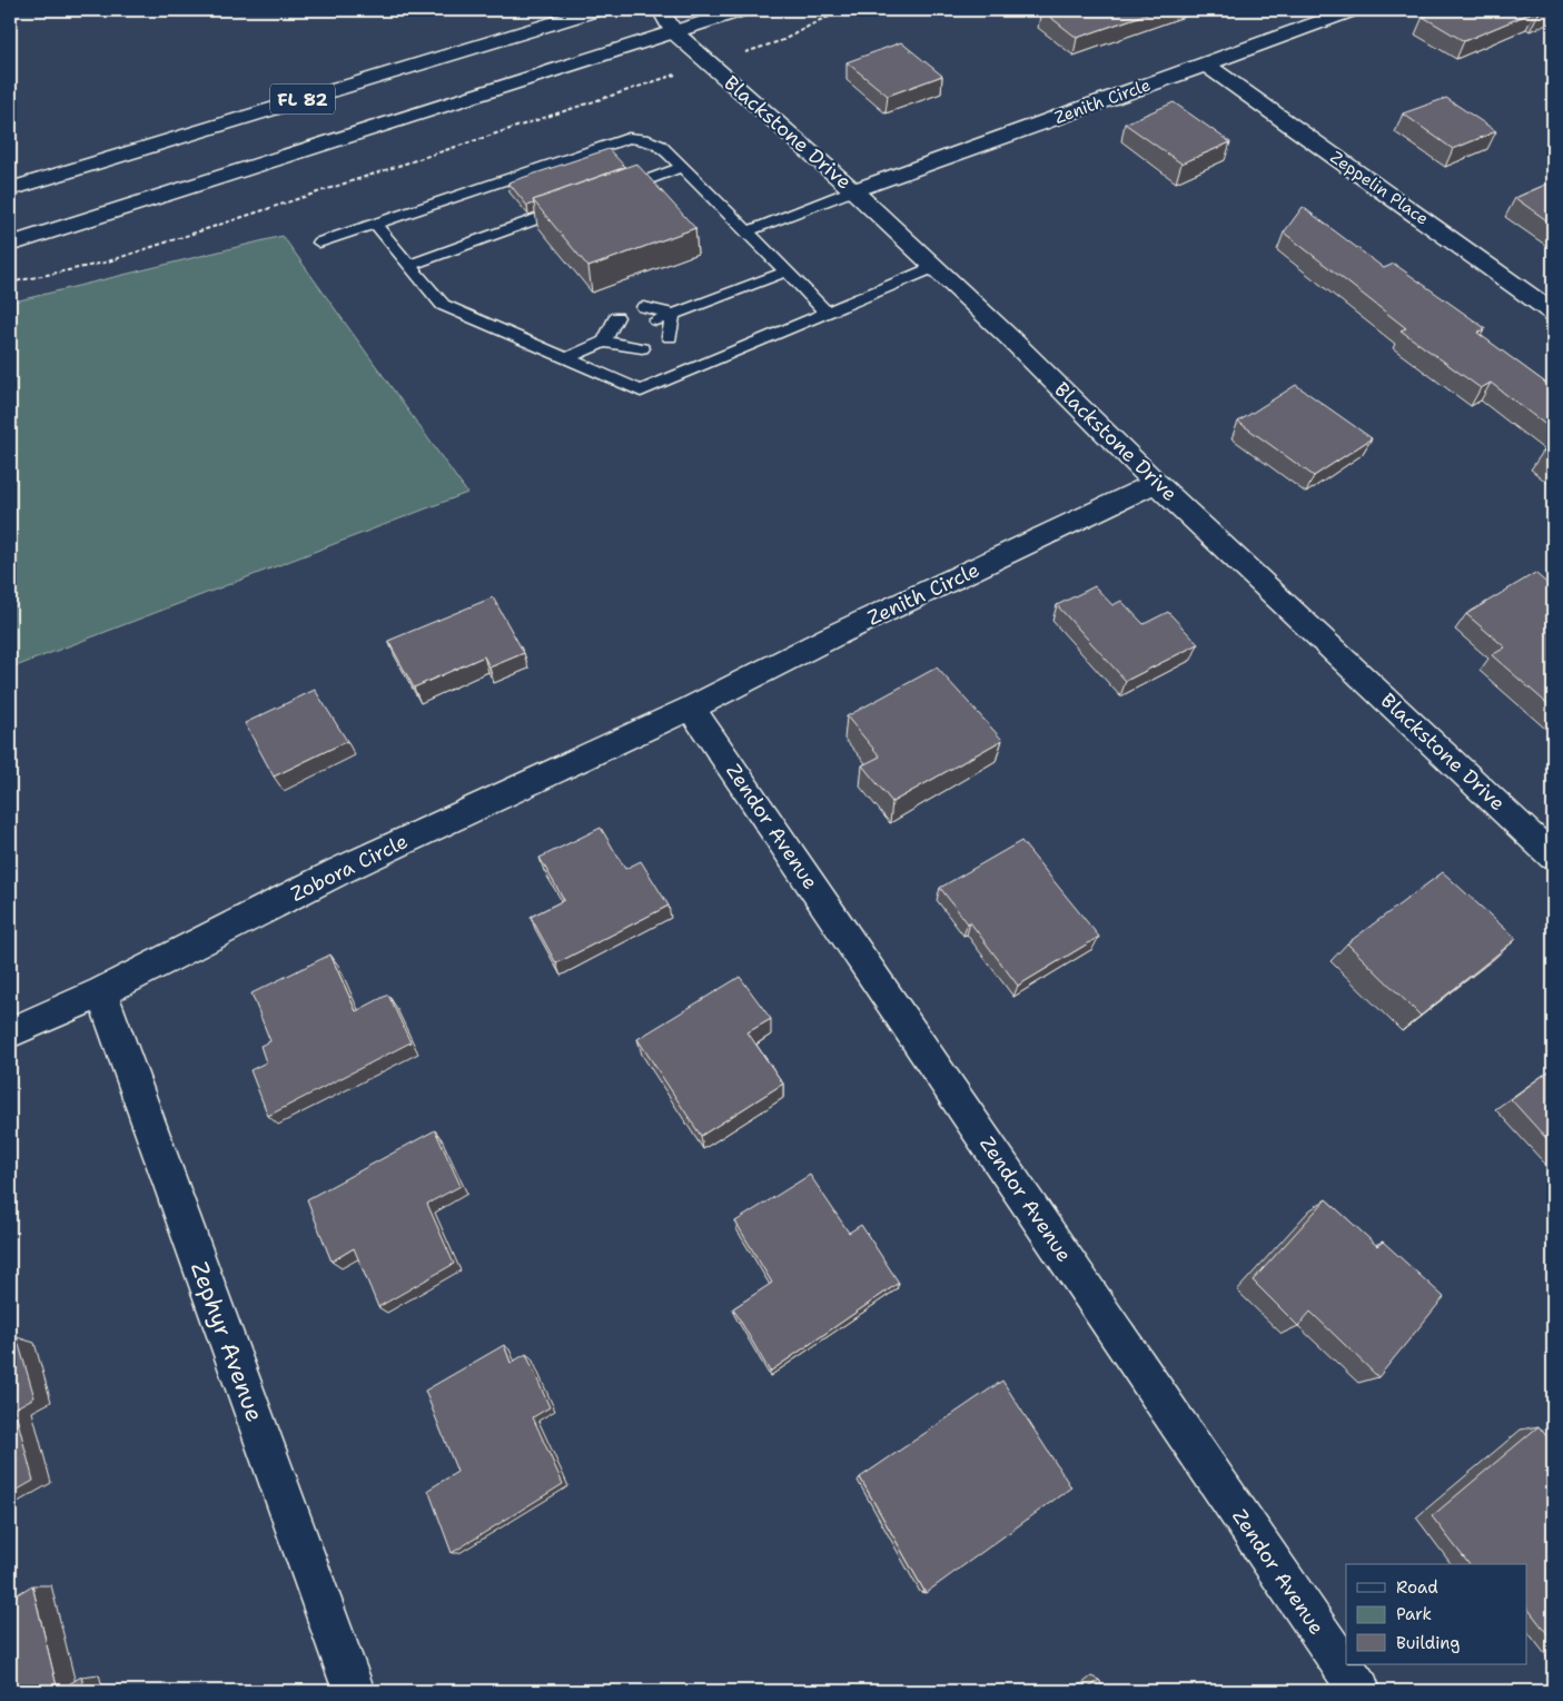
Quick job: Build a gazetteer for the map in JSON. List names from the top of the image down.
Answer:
{
  "streets": {
    "main road": [
      "FL 82",
      "Zenith Circle",
      "Blackstone Drive",
      "Zeppelin Place",
      "Zendor Avenue",
      "Zobora Circle",
      "Zephyr Avenue"
    ]
  },
  "crossings": [
    ["FL 82", "Blackstone Drive"],
    ["Zenith Circle", "Blackstone Drive"],
    ["Zenith Circle", "Zeppelin Place"],
    ["Zenith Circle", "Zendor Avenue"],
    ["Zenith Circle", "Zobora Circle"],
    ["Zendor Avenue", "Zobora Circle"],
    ["Zobora Circle", "Zephyr Avenue"]
  ],
  "legend": ["Road", "Park", "Building"]
}
